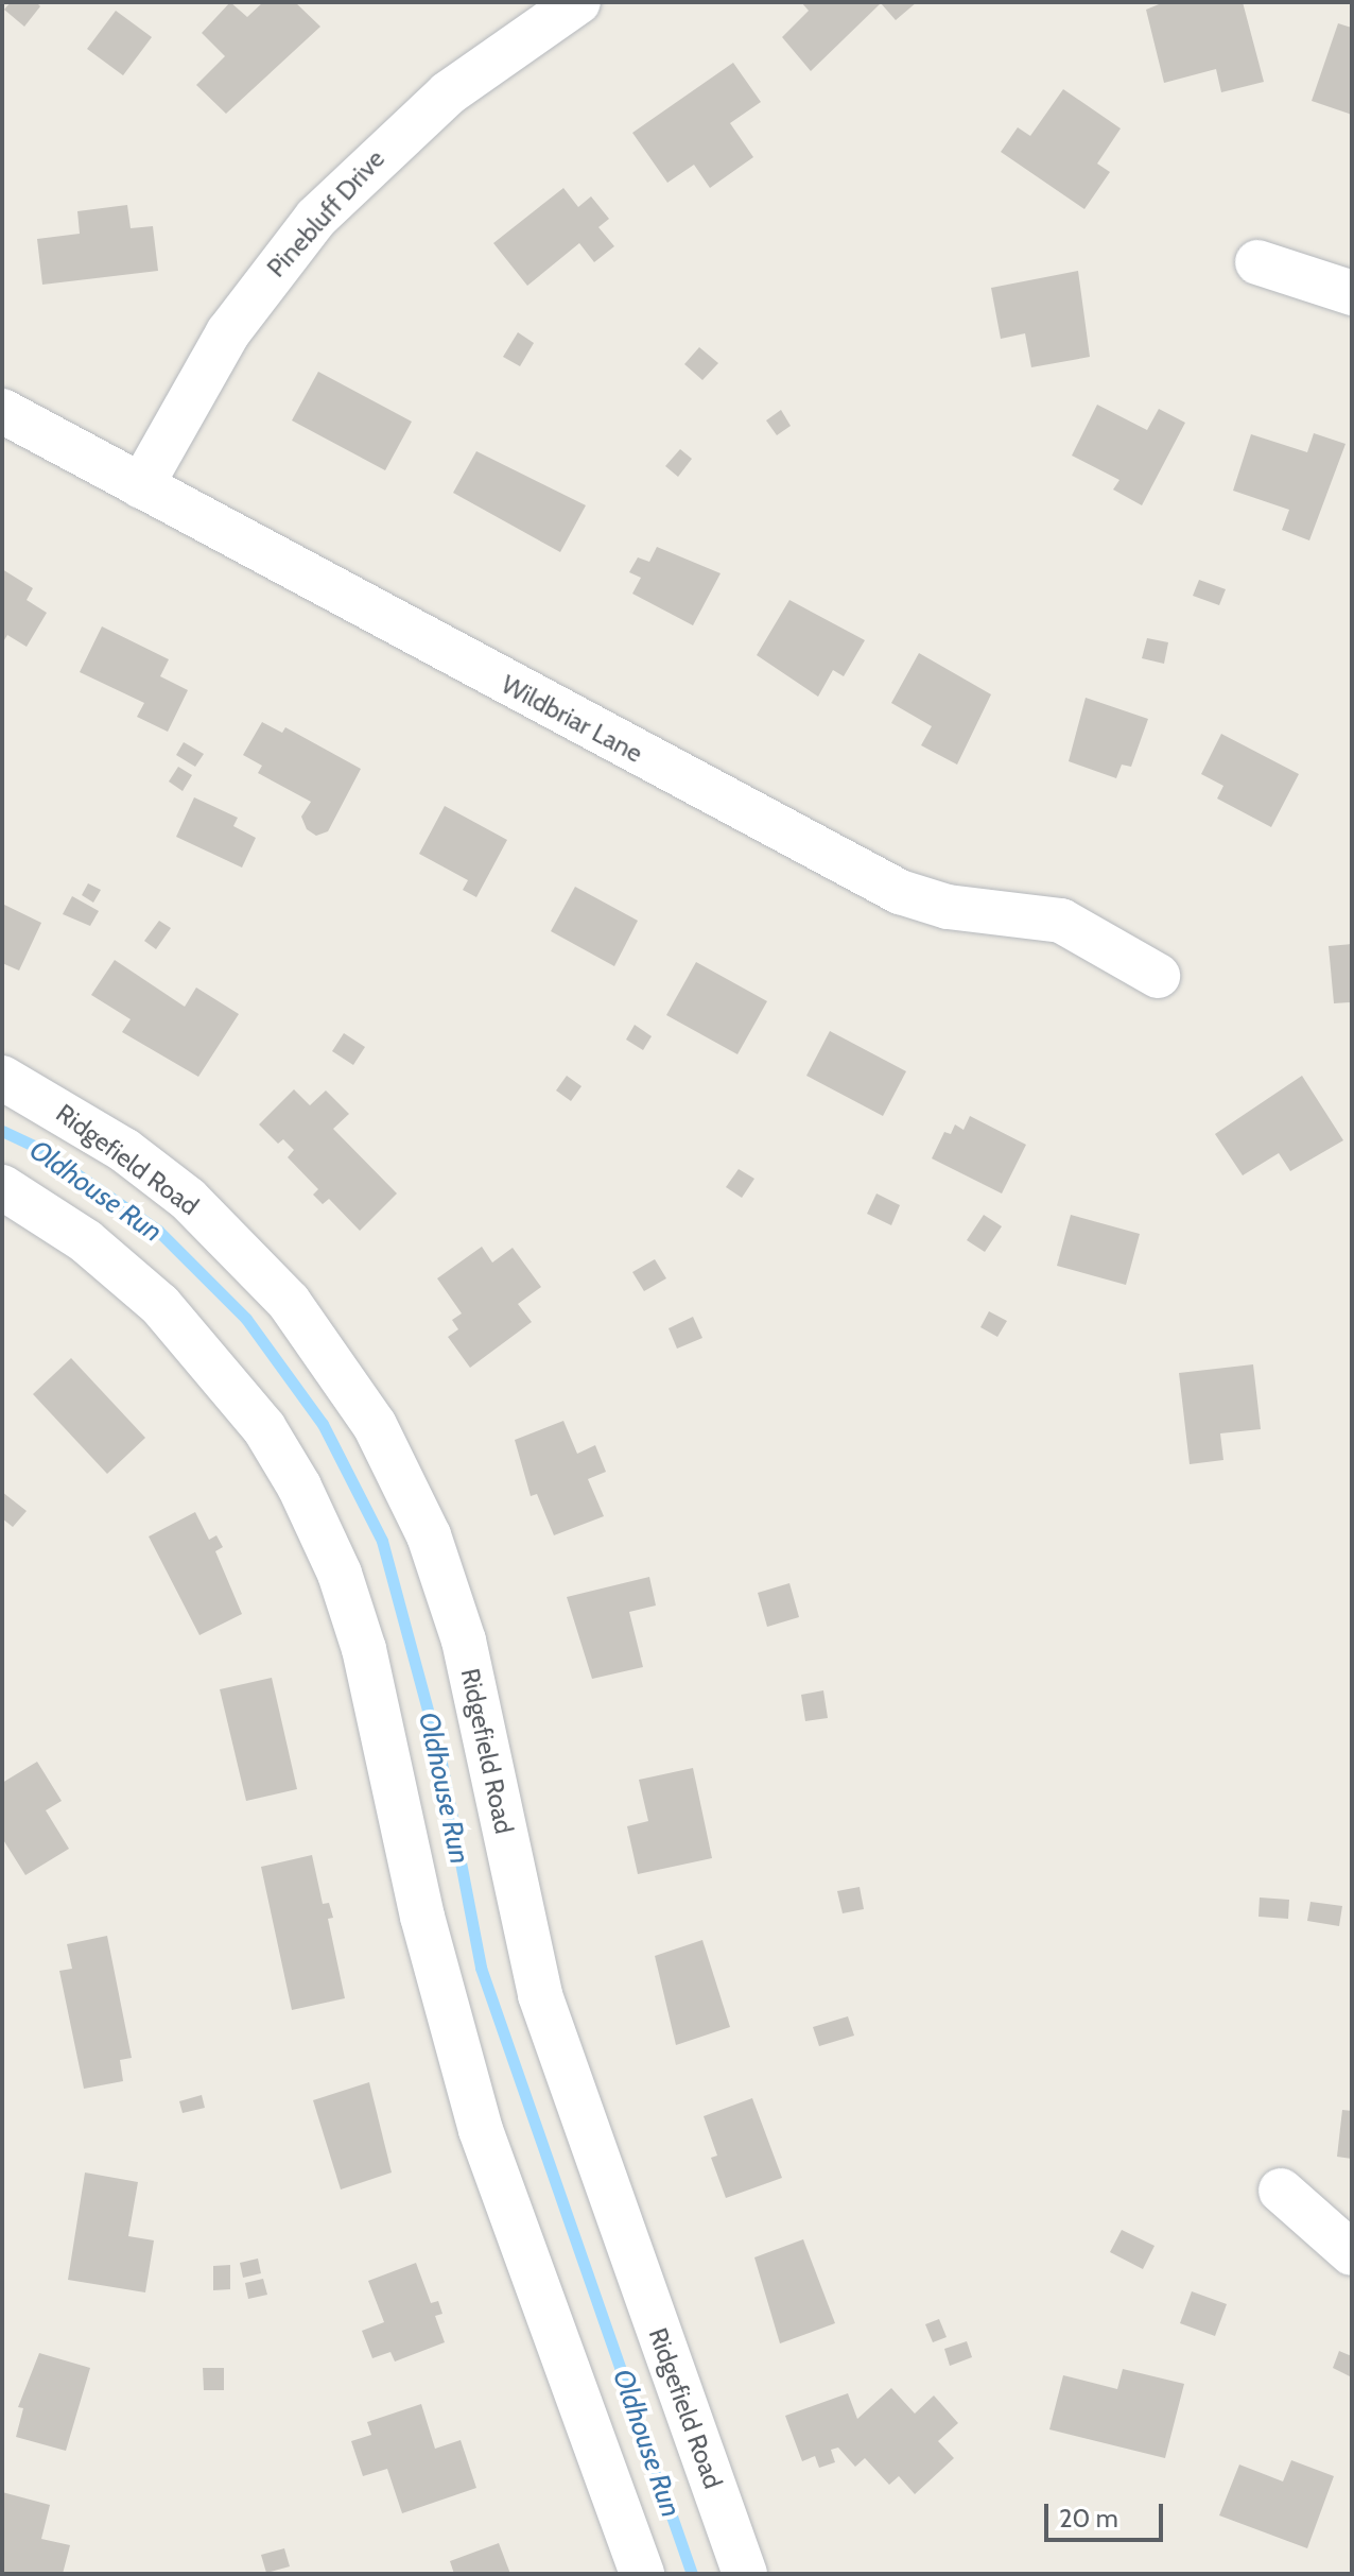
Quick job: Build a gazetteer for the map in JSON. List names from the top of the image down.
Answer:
{
  "streets": {
    "street": ["Pinebluff Drive", "Wildbriar Lane", "Ridgefield Road"]
  },
  "crossings": [
    ["Pinebluff Drive", "Wildbriar Lane"]
  ],
  "water": ["Oldhouse Run"],
  "scale_bar": "20 m"
}
